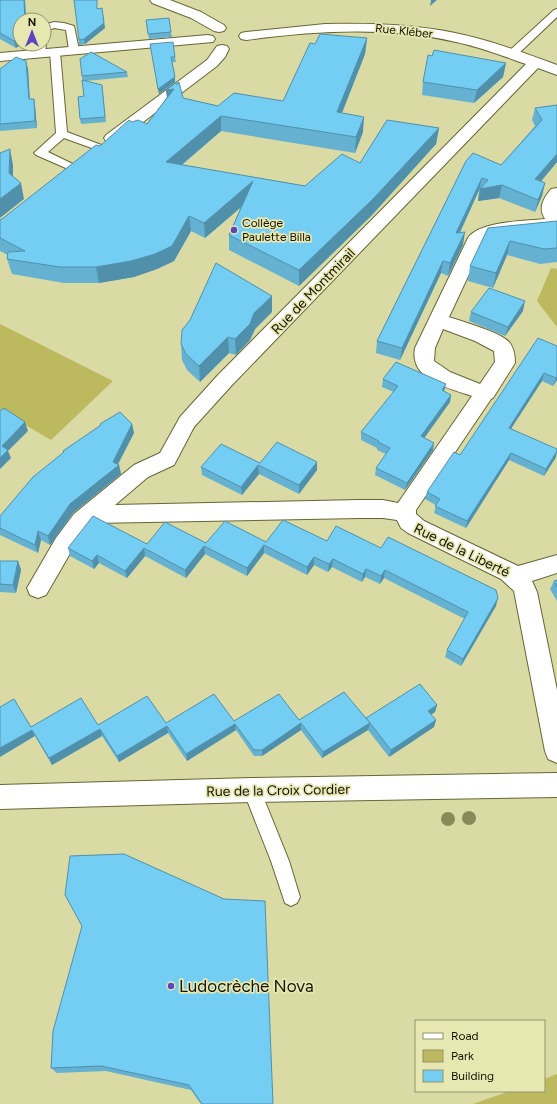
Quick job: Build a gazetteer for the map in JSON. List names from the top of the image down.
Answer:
{
  "streets": {
    "street": [
      "Rue Kléber",
      "Rue de Montmirail",
      "Rue de la Liberté",
      "Rue de la Croix Cordier"
    ]
  },
  "crossings": [
    ["Rue Kléber", "Rue de Montmirail"]
  ],
  "places": ["Collège Paulette Billa", "Ludocrèche Nova"],
  "legend": ["Road", "Park", "Building"],
  "north": "top"
}
